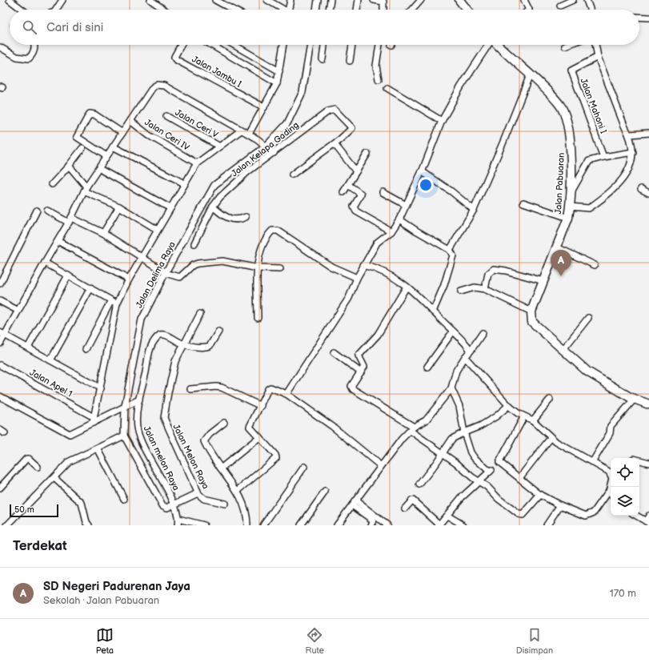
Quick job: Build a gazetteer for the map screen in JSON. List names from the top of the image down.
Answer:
{
  "streets": {
    "street": [
      "Jalan Jambu I",
      "Jalan Mahoni I",
      "Jalan Ceri V",
      "Jalan Ceri IV",
      "Jalan Kelapa Gading",
      "Jalan Pabuaran",
      "Jalan Delima Raya",
      "Jalan Apel 1",
      "Jalan Melon Raya",
      "Jalan melon Raya"
    ]
  },
  "crossings": [
    ["Jalan Kelapa Gading", "Jalan Delima Raya"],
    ["Jalan Delima Raya", "Jalan melon Raya"]
  ],
  "scale_bar": "50 m",
  "page": {
    "search": "Cari di sini",
    "pins": "A",
    "scale": "50 m",
    "heading": "Terdekat",
    "list": [
      {
        "mark": "A",
        "name": "SD Negeri Padurenan Jaya",
        "note": "Sekolah · Jalan Pabuaran",
        "value": "170 m"
      }
    ],
    "nav": ["Peta", "Rute", "Disimpan"]
  }
}
